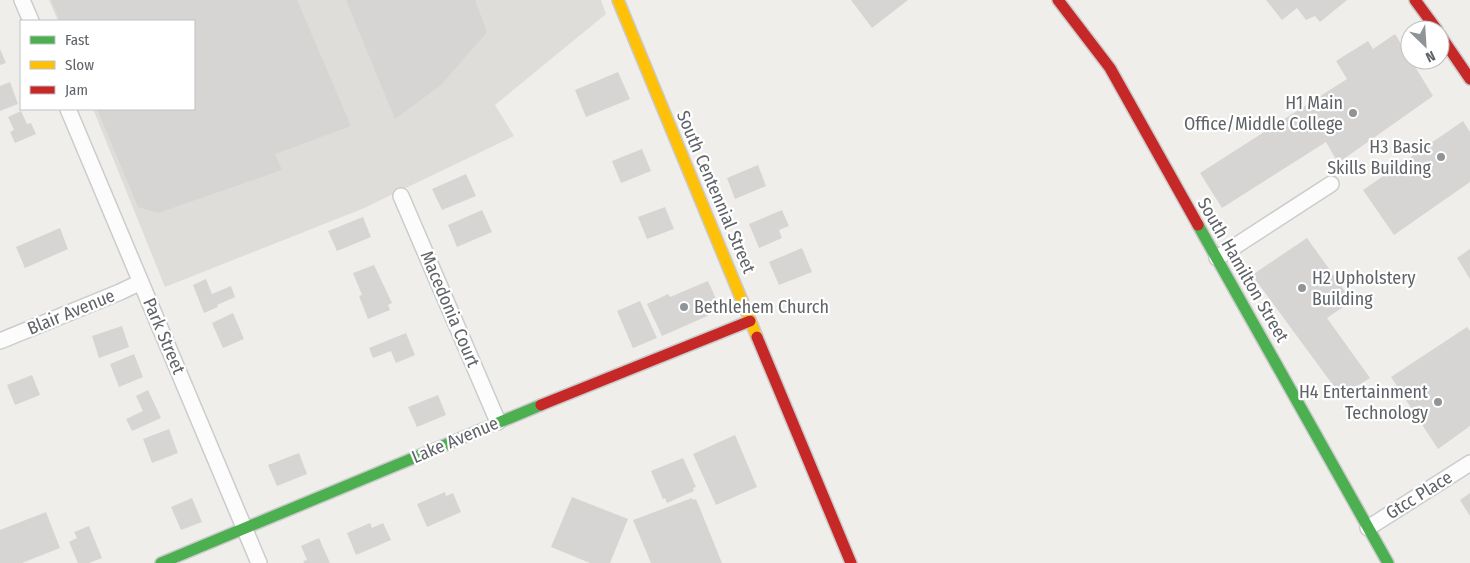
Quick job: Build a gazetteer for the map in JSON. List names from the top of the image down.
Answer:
{
  "streets": {
    "street": [
      "South Centennial Street",
      "South Hamilton Street",
      "Macedonia Court",
      "Blair Avenue",
      "Park Street",
      "Lake Avenue",
      "Gtcc Place"
    ]
  },
  "crossings": [
    ["South Centennial Street", "Lake Avenue"],
    ["South Hamilton Street", "Gtcc Place"],
    ["Macedonia Court", "Lake Avenue"],
    ["Blair Avenue", "Park Street"],
    ["Park Street", "Lake Avenue"]
  ],
  "places": [
    "H1 Main Office/Middle College",
    "H3 Basic Skills Building",
    "H2 Upholstery Building",
    "Bethlehem Church",
    "H4 Entertainment Technology"
  ],
  "legend": ["Fast", "Slow", "Jam"],
  "north": "bottom right"
}
